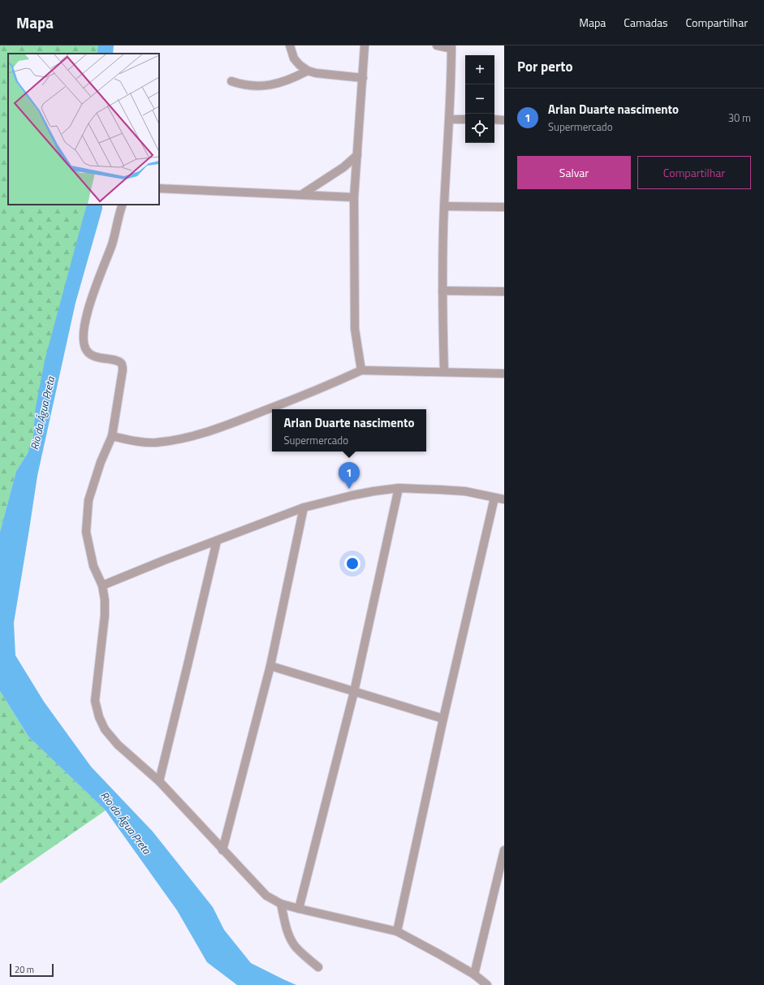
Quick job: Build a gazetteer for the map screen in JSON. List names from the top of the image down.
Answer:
{
  "water": ["Rio da Água Preta"],
  "scale_bar": "20 m",
  "page": {
    "header": "Mapa",
    "nav": ["Mapa", "Camadas", "Compartilhar"],
    "heading": "Por perto",
    "map_buttons": ["+", "−"],
    "list": [
      {
        "mark": "1",
        "name": "Arlan Duarte nascimento",
        "note": "Supermercado",
        "value": "30 m"
      }
    ],
    "buttons": ["Salvar", "Compartilhar"],
    "popup": ["Arlan Duarte nascimento", "Supermercado"],
    "pins": "1",
    "scale": "20 m"
  }
}
